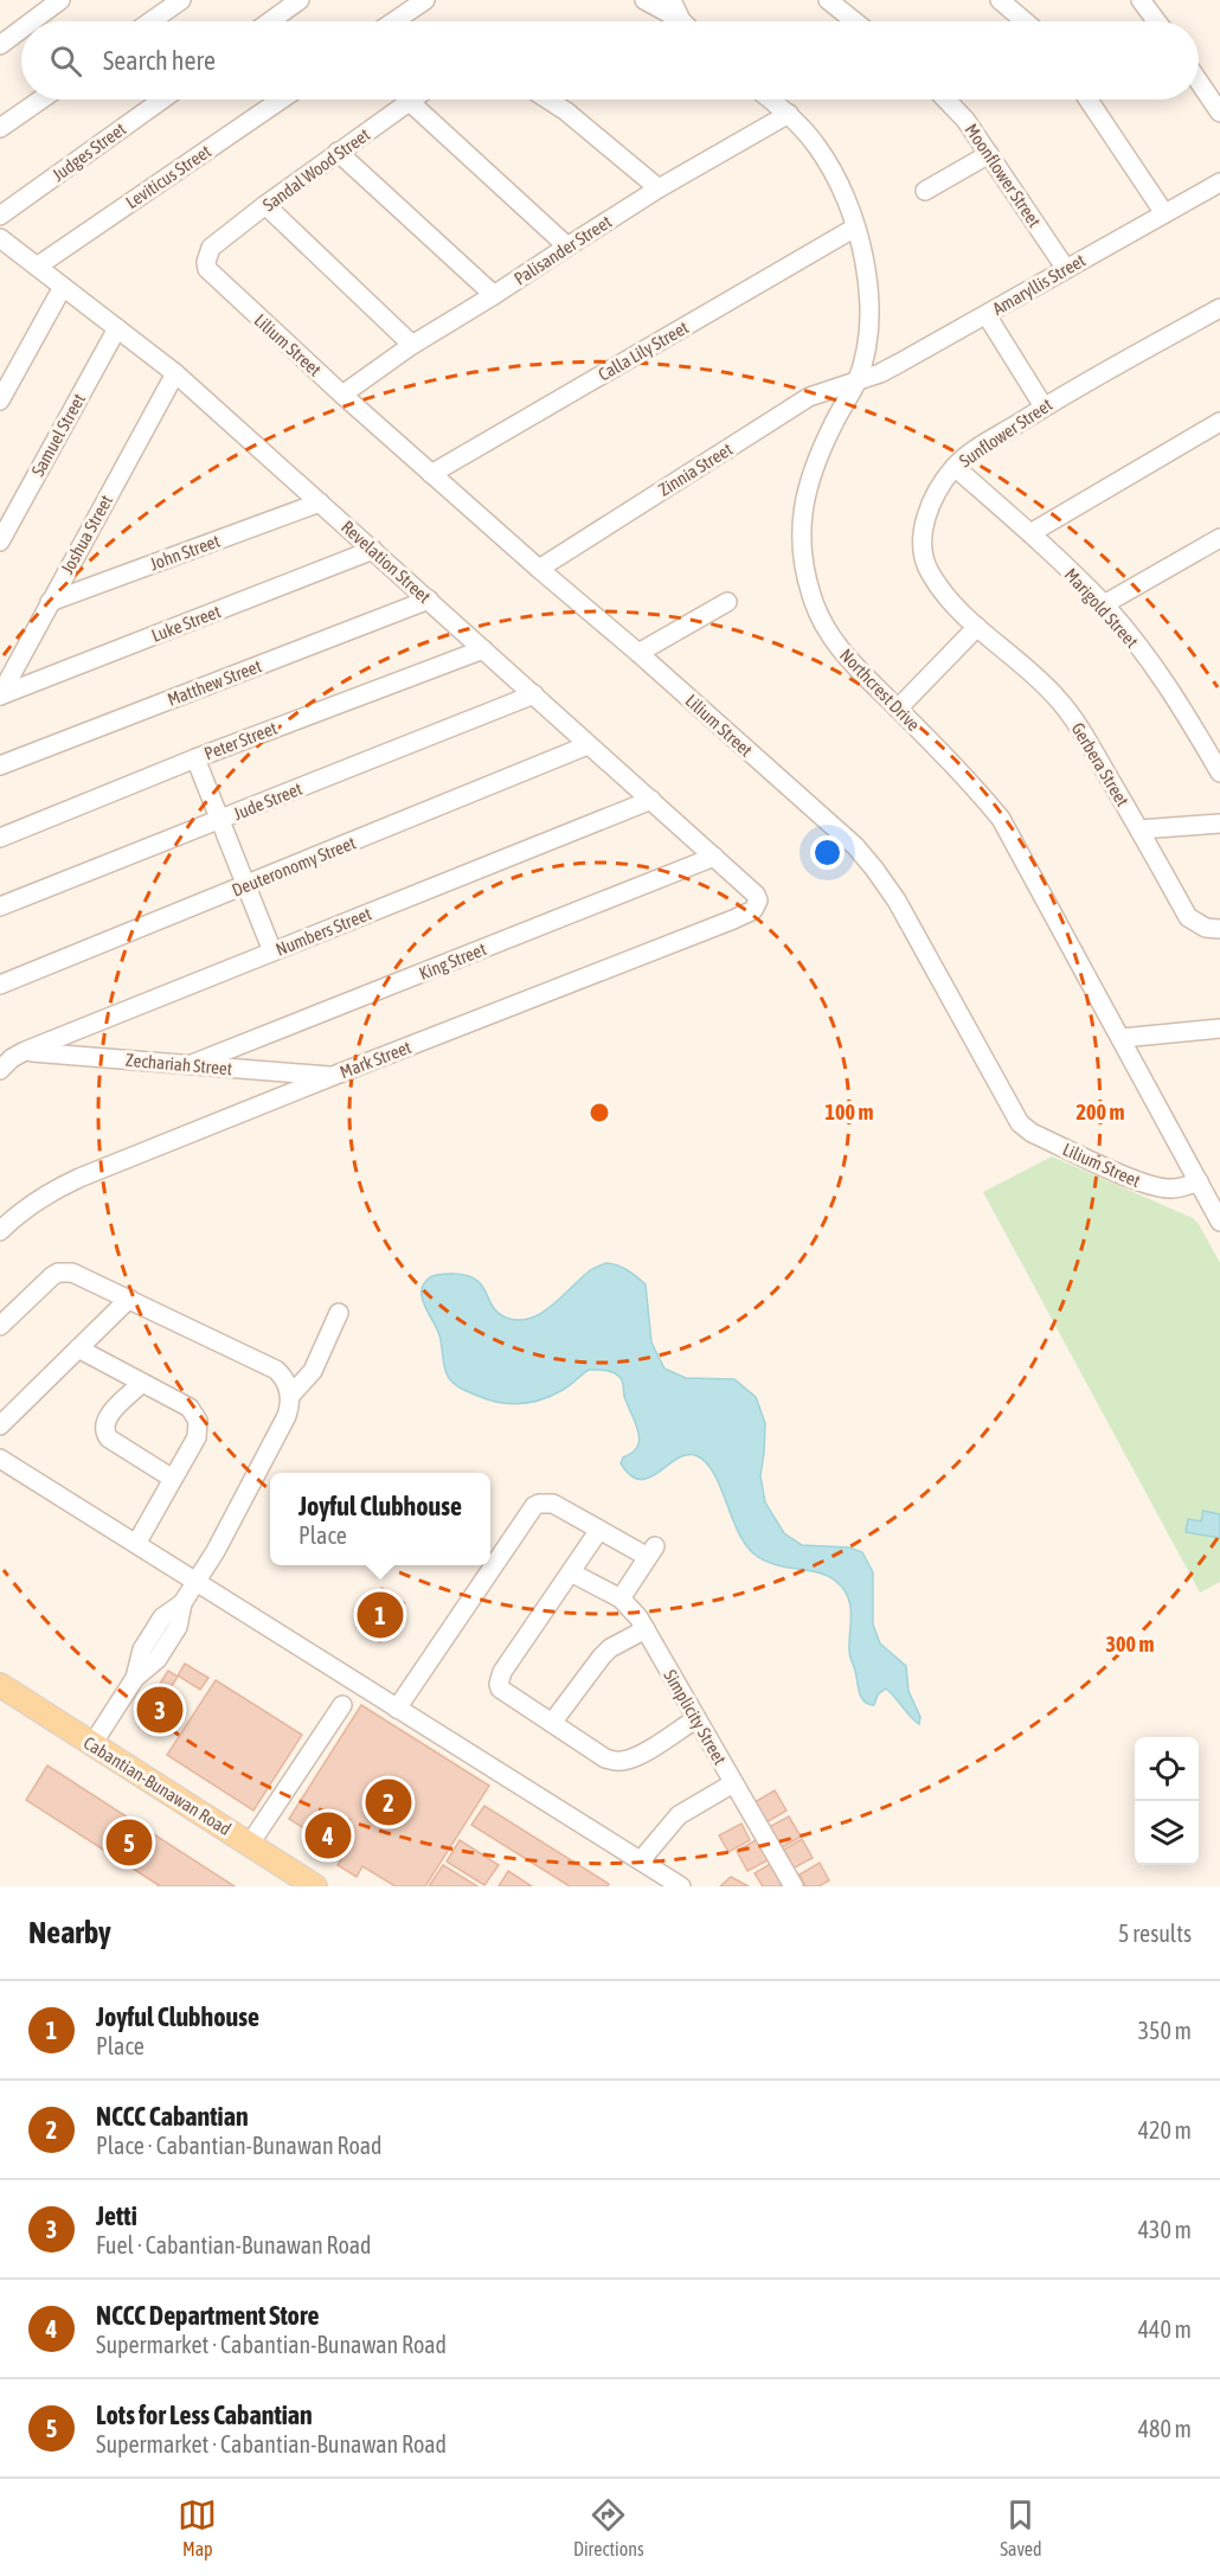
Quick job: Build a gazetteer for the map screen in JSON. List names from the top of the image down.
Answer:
{
  "streets": {
    "main road": ["Cabantian-Bunawan Road"],
    "street": [
      "Judges Street",
      "Sandal Wood Street",
      "Moonflower Street",
      "Leviticus Street",
      "Palisander Street",
      "Amaryllis Street",
      "Lilium Street",
      "Calla Lily Street",
      "Sunflower Street",
      "Samuel Street",
      "Zinnia Street",
      "Joshua Street",
      "John Street",
      "Revelation Street",
      "Marigold Street",
      "Luke Street",
      "Matthew Street",
      "Northcrest Drive",
      "Peter Street",
      "Gerbera Street",
      "Jude Street",
      "Deuteronomy Street",
      "Numbers Street",
      "King Street",
      "Mark Street",
      "Zechariah Street",
      "Simplicity Street"
    ]
  },
  "crossings": [
    ["Sandal Wood Street", "Lilium Street"],
    ["Moonflower Street", "Amaryllis Street"],
    ["Leviticus Street", "Revelation Street"],
    ["Palisander Street", "Lilium Street"],
    ["Palisander Street", "Northcrest Drive"],
    ["Amaryllis Street", "Zinnia Street"],
    ["Amaryllis Street", "Northcrest Drive"],
    ["Lilium Street", "Calla Lily Street"],
    ["Lilium Street", "Zinnia Street"],
    ["Lilium Street", "Northcrest Drive"],
    ["Calla Lily Street", "Northcrest Drive"],
    ["Sunflower Street", "Marigold Street"],
    ["Sunflower Street", "Gerbera Street"],
    ["Samuel Street", "Revelation Street"],
    ["Zinnia Street", "Northcrest Drive"],
    ["Joshua Street", "John Street"],
    ["Joshua Street", "Revelation Street"],
    ["Joshua Street", "Luke Street"],
    ["John Street", "Revelation Street"],
    ["Revelation Street", "Luke Street"],
    ["Revelation Street", "Matthew Street"],
    ["Revelation Street", "Peter Street"],
    ["Revelation Street", "Jude Street"],
    ["Revelation Street", "Deuteronomy Street"],
    ["Revelation Street", "Numbers Street"],
    ["Revelation Street", "King Street"],
    ["Revelation Street", "Mark Street"],
    ["Numbers Street", "Zechariah Street"],
    ["King Street", "Zechariah Street"],
    ["Mark Street", "Zechariah Street"]
  ],
  "page": {
    "search": "Search here",
    "popup": ["Joyful Clubhouse", "Place"],
    "pins": [
      "1",
      "3",
      "2",
      "4",
      "5"
    ],
    "heading": ["Nearby", "5 results"],
    "list": [
      {
        "mark": "1",
        "name": "Joyful Clubhouse",
        "note": "Place",
        "value": "350 m"
      },
      {
        "mark": "2",
        "name": "NCCC Cabantian",
        "note": "Place · Cabantian-Bunawan Road",
        "value": "420 m"
      },
      {
        "mark": "3",
        "name": "Jetti",
        "note": "Fuel · Cabantian-Bunawan Road",
        "value": "430 m"
      },
      {
        "mark": "4",
        "name": "NCCC Department Store",
        "note": "Supermarket · Cabantian-Bunawan Road",
        "value": "440 m"
      },
      {
        "mark": "5",
        "name": "Lots for Less Cabantian",
        "note": "Supermarket · Cabantian-Bunawan Road",
        "value": "480 m"
      }
    ],
    "nav": ["Map", "Directions", "Saved"]
  },
  "rings": ["100 m", "200 m", "300 m"]
}
